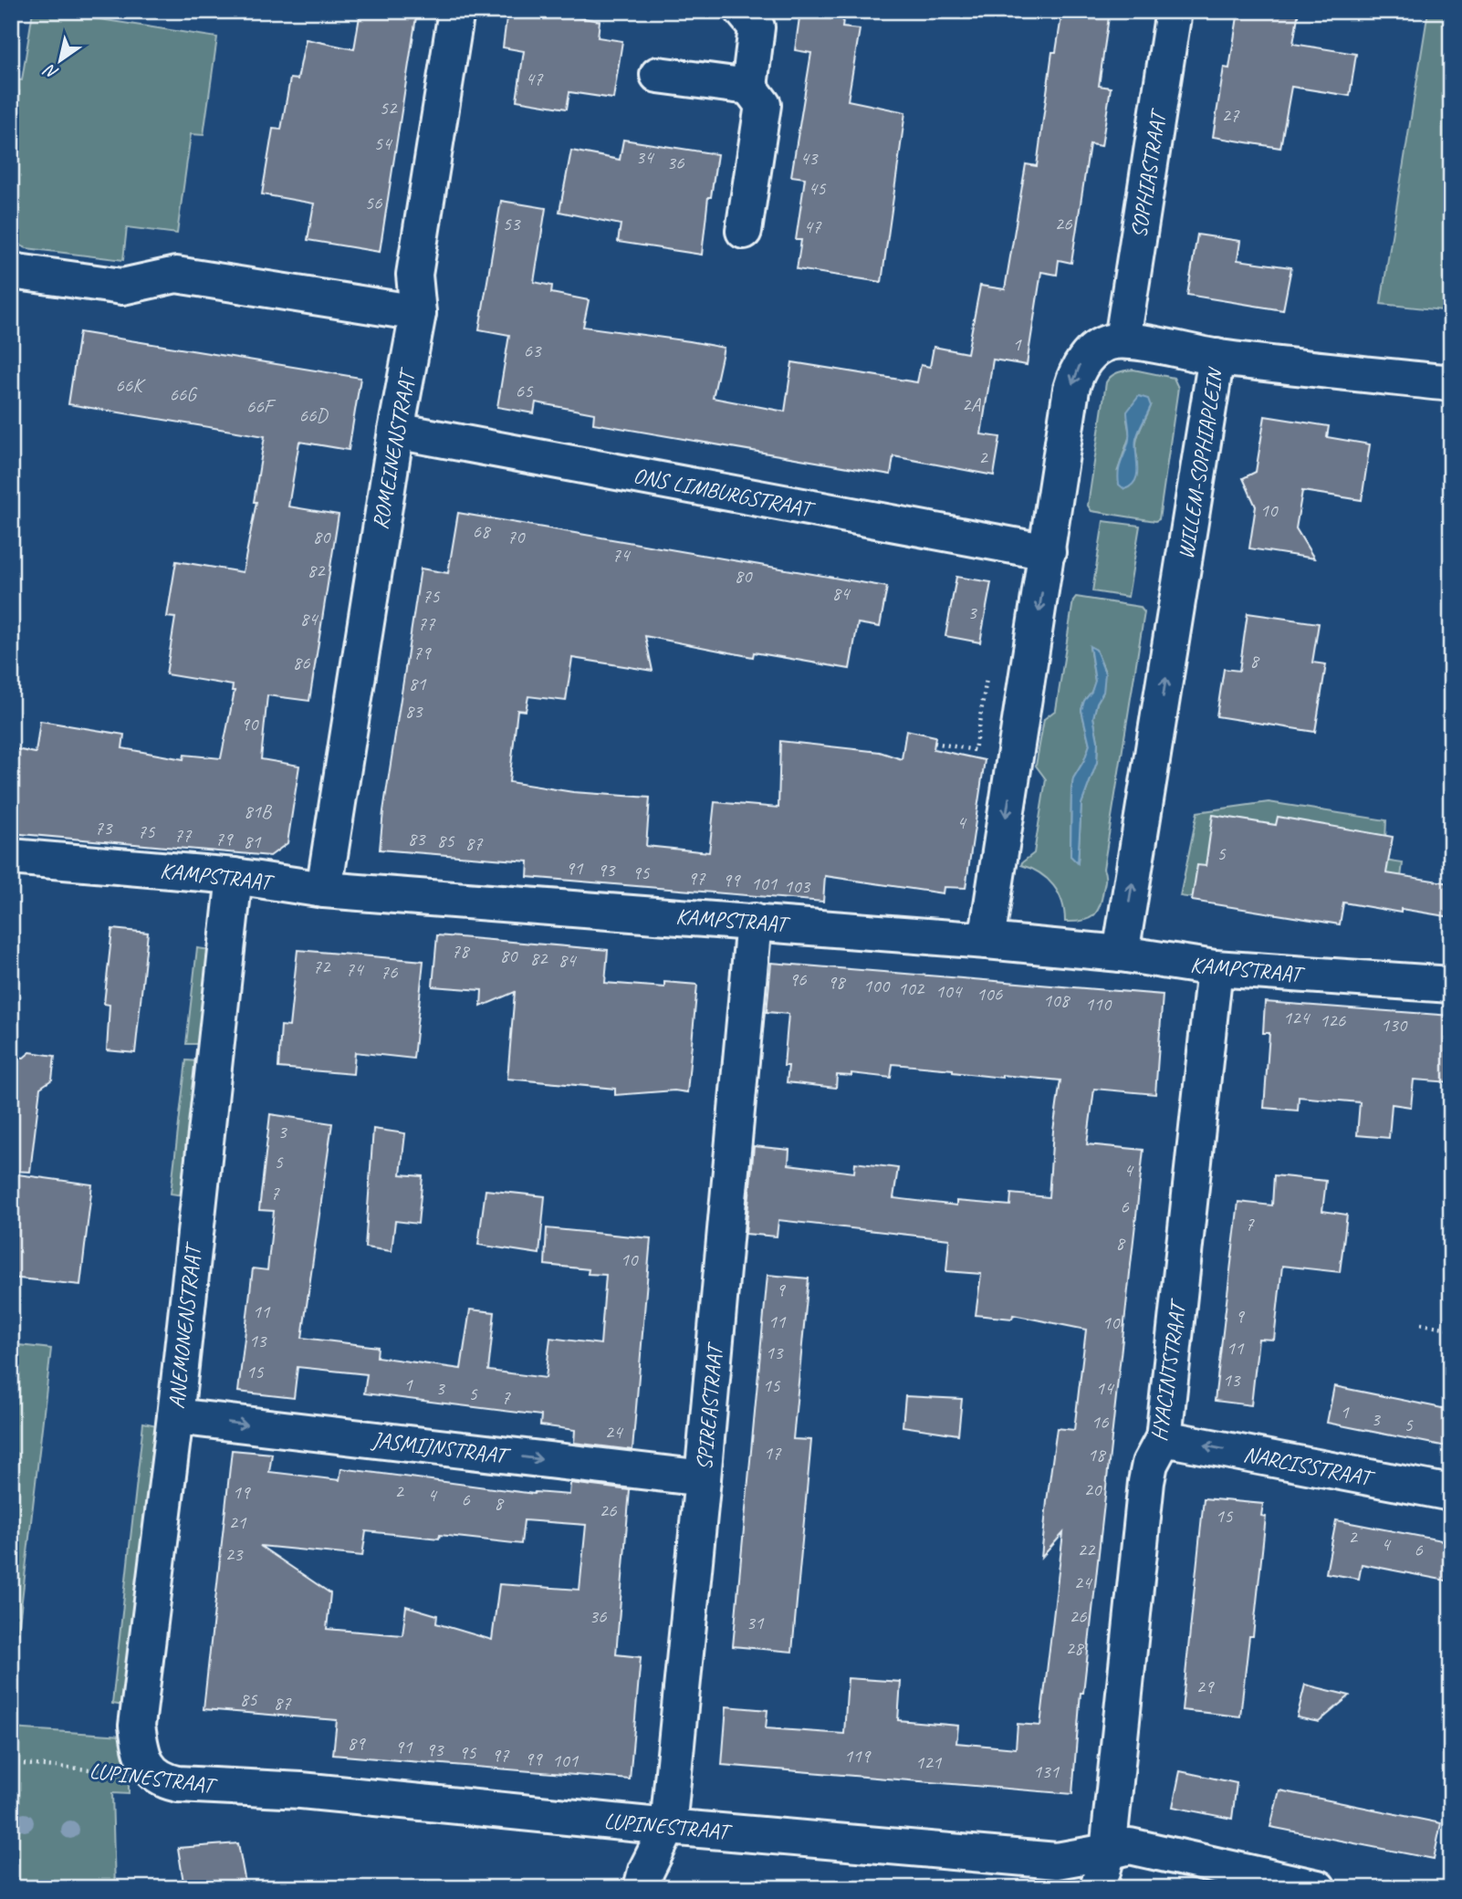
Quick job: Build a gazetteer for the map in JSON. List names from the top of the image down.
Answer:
{
  "streets": {
    "street": [
      "SOPHIASTRAAT",
      "ROMEINENSTRAAT",
      "WILLEM-SOPHIAPLEIN",
      "ONS LIMBURGSTRAAT",
      "KAMPSTRAAT",
      "ANEMONENSTRAAT",
      "HYACINTSTRAAT",
      "SPIREASTRAAT",
      "JASMIJNSTRAAT",
      "NARCISSTRAAT",
      "LUPINESTRAAT"
    ]
  },
  "crossings": [
    ["SOPHIASTRAAT", "WILLEM-SOPHIAPLEIN"],
    ["ROMEINENSTRAAT", "ONS LIMBURGSTRAAT"],
    ["ROMEINENSTRAAT", "KAMPSTRAAT"],
    ["WILLEM-SOPHIAPLEIN", "KAMPSTRAAT"],
    ["KAMPSTRAAT", "ANEMONENSTRAAT"],
    ["KAMPSTRAAT", "HYACINTSTRAAT"],
    ["KAMPSTRAAT", "SPIREASTRAAT"],
    ["ANEMONENSTRAAT", "JASMIJNSTRAAT"],
    ["ANEMONENSTRAAT", "LUPINESTRAAT"],
    ["HYACINTSTRAAT", "NARCISSTRAAT"],
    ["HYACINTSTRAAT", "LUPINESTRAAT"],
    ["SPIREASTRAAT", "JASMIJNSTRAAT"],
    ["SPIREASTRAAT", "LUPINESTRAAT"]
  ],
  "one_way": ["JASMIJNSTRAAT", "NARCISSTRAAT"],
  "house_numbers": [
    "47",
    "52",
    "27",
    "54",
    "34",
    "43",
    "36",
    "45",
    "56",
    "53",
    "26",
    "47",
    "1",
    "63",
    "66K",
    "65",
    "66G",
    "2A",
    "66F",
    "66D",
    "2",
    "10",
    "68",
    "80",
    "70",
    "74",
    "82",
    "80",
    "84",
    "75",
    "3",
    "84",
    "77",
    "79",
    "8",
    "86",
    "81",
    "83",
    "90",
    "81B",
    "4",
    "73",
    "75",
    "77",
    "79",
    "83",
    "85",
    "81",
    "87",
    "5",
    "91",
    "93",
    "95",
    "97",
    "99",
    "101",
    "103",
    "78",
    "80",
    "82",
    "84",
    "72",
    "74",
    "76",
    "96",
    "98",
    "100",
    "102",
    "104",
    "106",
    "108",
    "110",
    "124",
    "126",
    "130",
    "3",
    "5",
    "4",
    "7",
    "6",
    "7",
    "8",
    "10",
    "9",
    "11",
    "9",
    "11",
    "10",
    "13",
    "11",
    "13",
    "15",
    "13",
    "1",
    "15",
    "3",
    "14",
    "5",
    "7",
    "1",
    "3",
    "16",
    "5",
    "24",
    "17",
    "18",
    "20",
    "2",
    "19",
    "4",
    "6",
    "8",
    "26",
    "15",
    "21",
    "2",
    "4",
    "22",
    "6",
    "23",
    "24",
    "36",
    "26",
    "31",
    "28",
    "29",
    "85",
    "87",
    "89",
    "91",
    "93",
    "95",
    "97",
    "119",
    "99",
    "101",
    "121",
    "131"
  ],
  "north": "bottom left"
}
